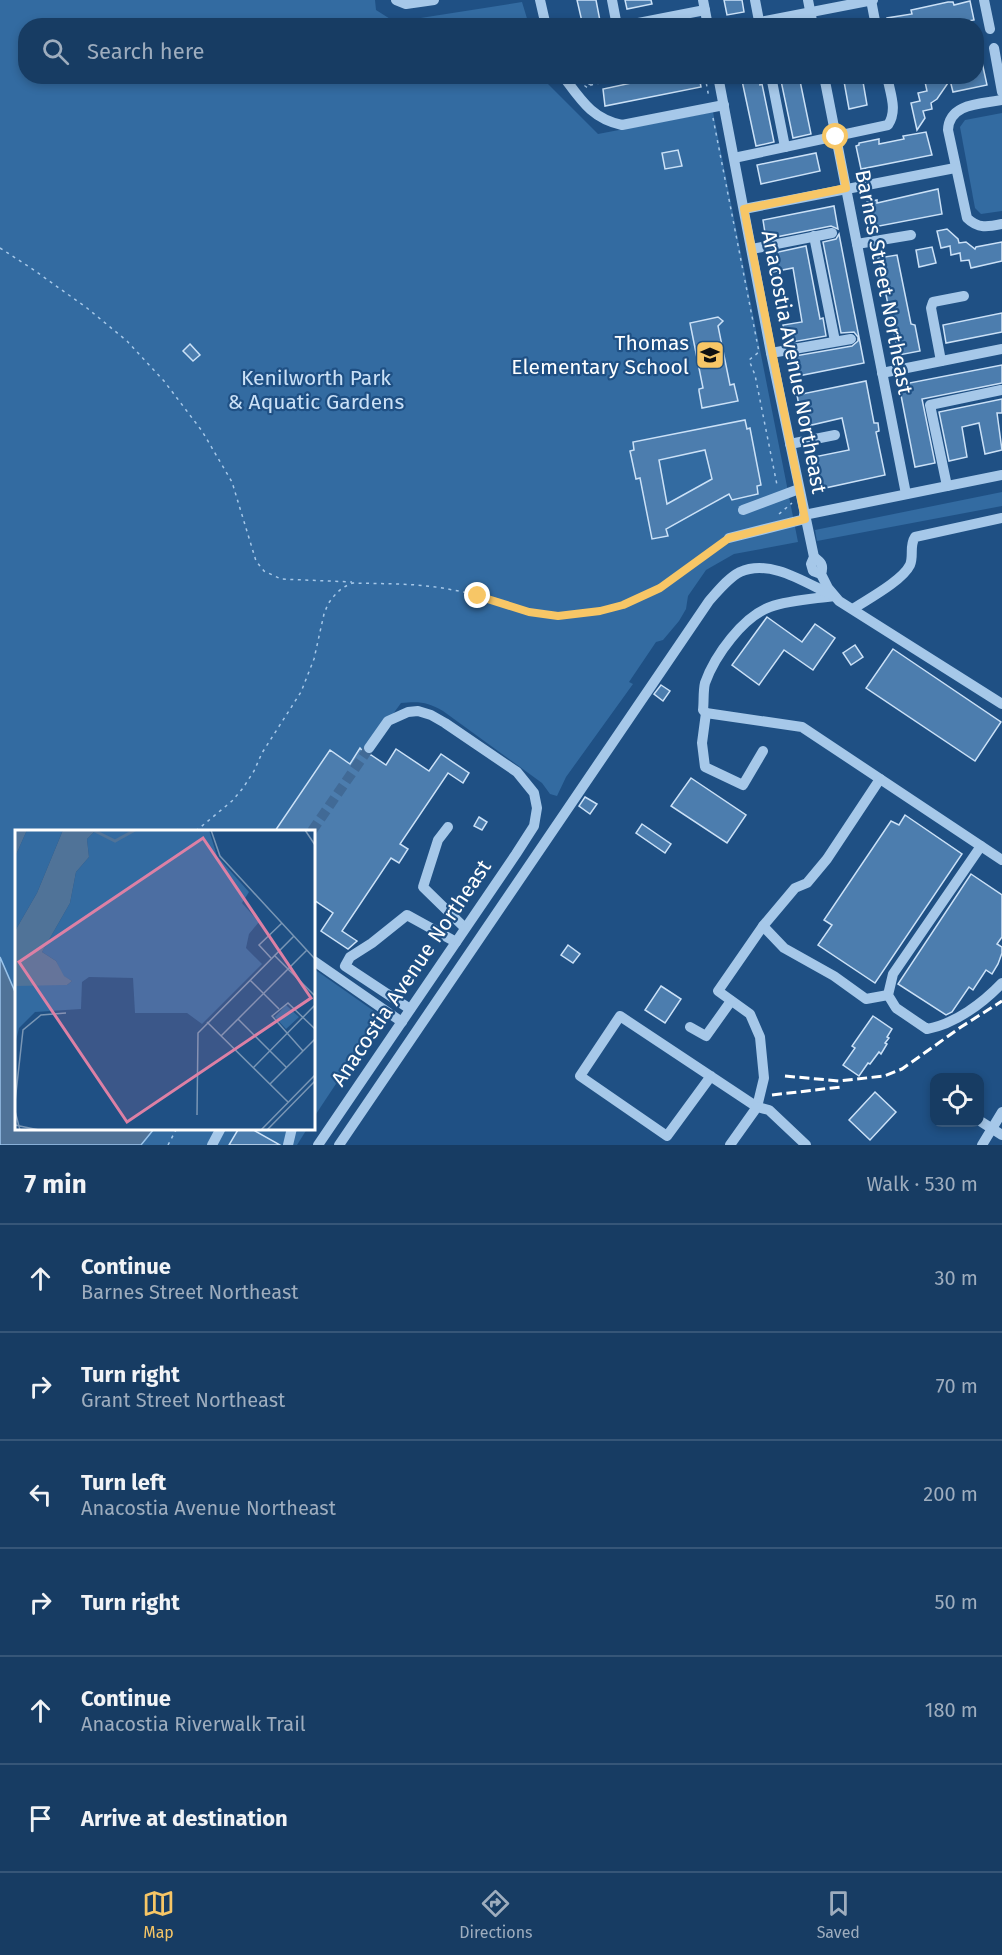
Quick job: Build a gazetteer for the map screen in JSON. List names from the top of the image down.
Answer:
{
  "streets": {
    "street": ["Barnes Street Northeast", "Anacostia Avenue Northeast"]
  },
  "parks": ["Kenilworth Park & Aquatic Gardens"],
  "places": {
    "school or university": ["Thomas Elementary School"]
  },
  "page": {
    "search": "Search here",
    "heading": ["7 min", "Walk · 530 m"],
    "list": [
      ["Continue", "Barnes Street Northeast", "30 m"],
      ["Turn right", "Grant Street Northeast", "70 m"],
      ["Turn left", "Anacostia Avenue Northeast", "200 m"],
      ["Turn right", "50 m"],
      ["Continue", "Anacostia Riverwalk Trail", "180 m"],
      "Arrive at destination"
    ],
    "nav": ["Map", "Directions", "Saved"]
  }
}
